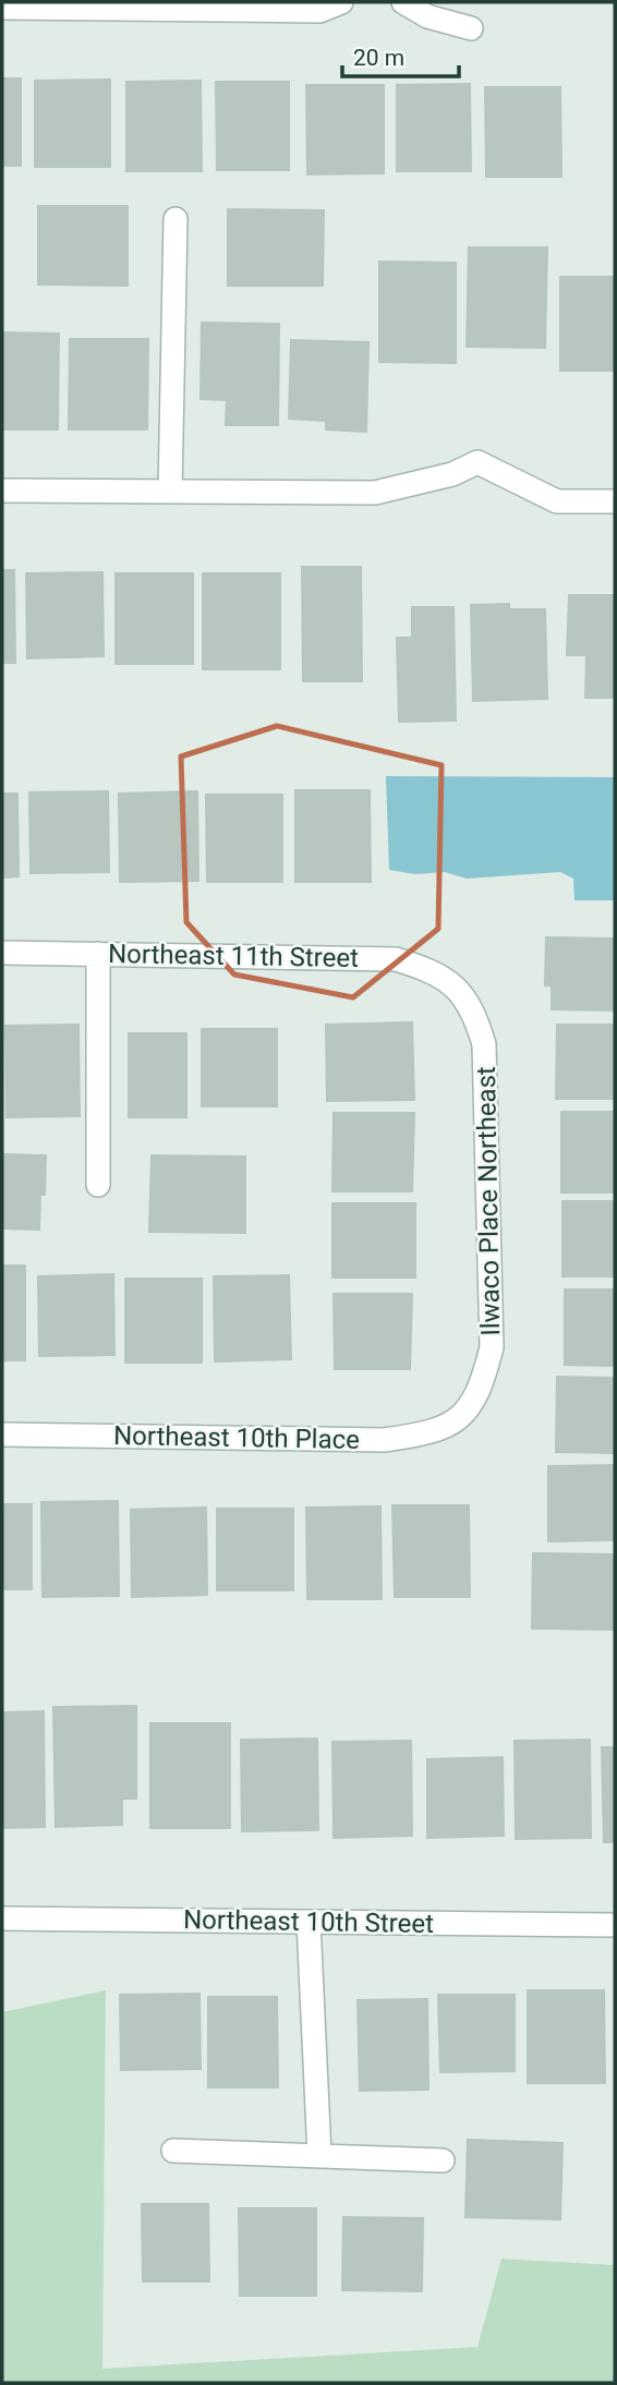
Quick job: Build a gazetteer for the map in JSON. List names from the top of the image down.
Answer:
{
  "streets": {
    "street": [
      "Northeast 11th Street",
      "Ilwaco Place Northeast",
      "Northeast 10th Place",
      "Northeast 10th Street"
    ]
  },
  "crossings": [
    ["Northeast 11th Street", "Ilwaco Place Northeast"],
    ["Ilwaco Place Northeast", "Northeast 10th Place"]
  ],
  "scale_bar": "20 m"
}
